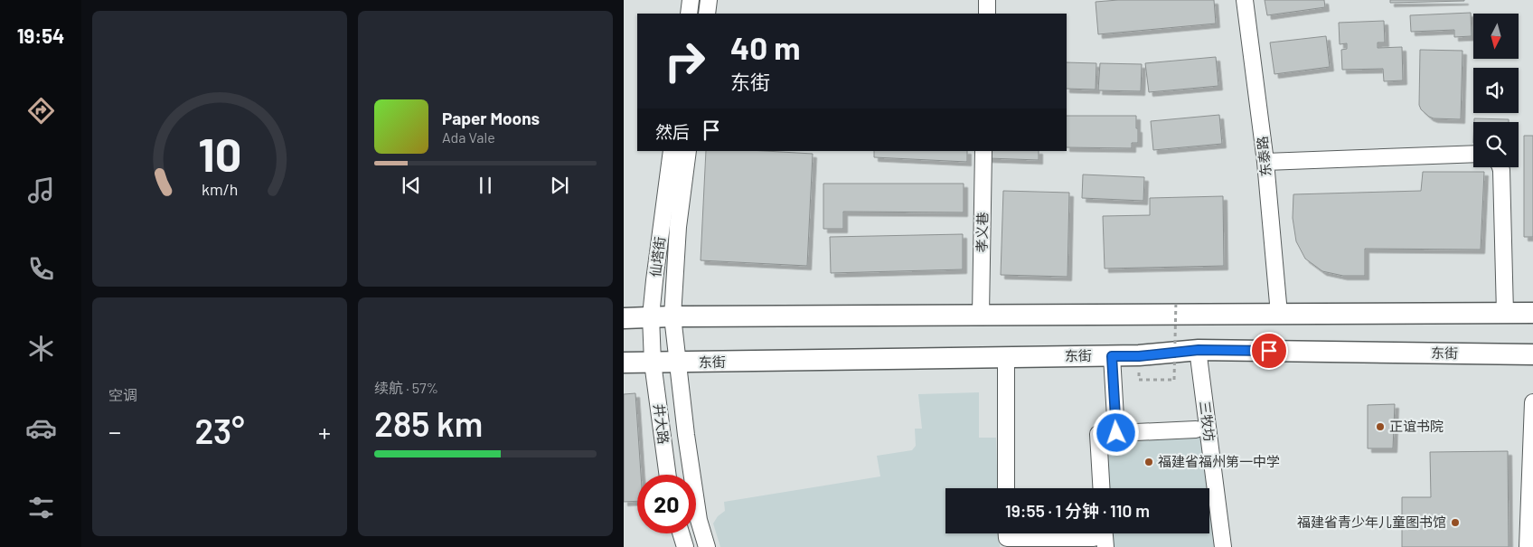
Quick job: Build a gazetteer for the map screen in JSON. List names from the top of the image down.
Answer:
{
  "streets": {
    "main road": ["东街"],
    "street": [
      "东泰路",
      "孝义巷",
      "仙塔街",
      "三牧坊",
      "井大路"
    ]
  },
  "crossings": [
    ["仙塔街", "东街"],
    ["仙塔街", "井大路"],
    ["东街", "三牧坊"],
    ["东街", "井大路"]
  ],
  "places": ["正谊书院", "福建省福州第一中学", "福建省青少年儿童图书馆"],
  "north": "bottom",
  "page": {
    "tabs": "19:54",
    "turn": ["40 m", "东街"],
    "song": ["Paper Moons", "Ada Vale"],
    "then": "然后",
    "tile": [
      "空调",
      ["续航 · 57%", "285 km"]
    ],
    "heat": ["−", "23°", "+"],
    "limit": "20",
    "trip": "19:55 · 1 分钟 · 110 m",
    "gauge": ["10", "km/h"]
  }
}
